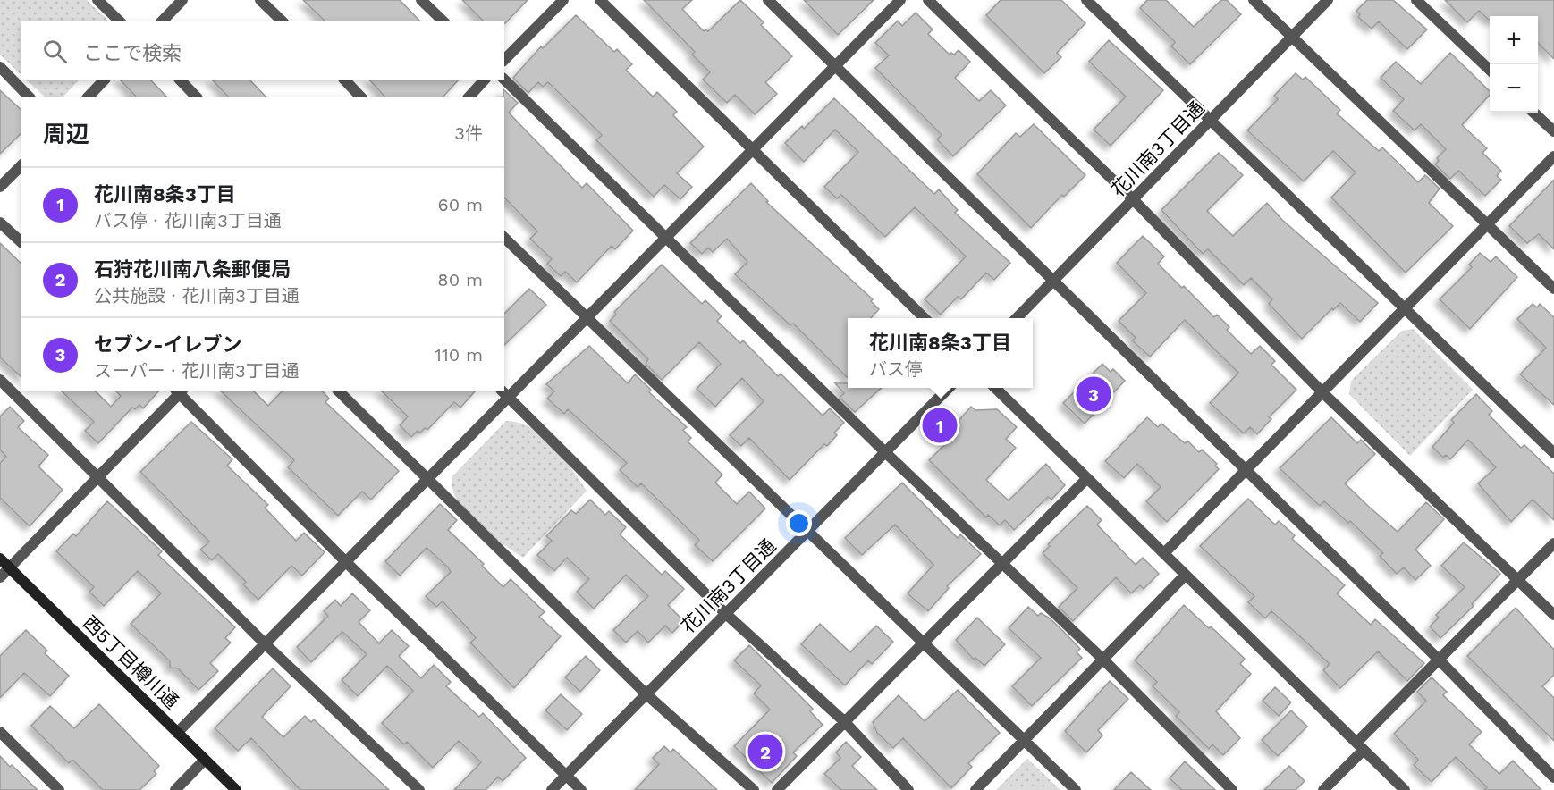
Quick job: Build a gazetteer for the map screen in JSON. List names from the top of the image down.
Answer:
{
  "streets": {
    "main road": ["西5丁目樽川通"],
    "street": ["花川南3丁目通"]
  },
  "page": {
    "map_buttons": ["+", "−"],
    "search": "ここで検索",
    "heading": ["周辺", "3件"],
    "list": [
      {
        "mark": "1",
        "name": "花川南8条3丁目",
        "note": "バス停 · 花川南3丁目通",
        "value": "60 m"
      },
      {
        "mark": "2",
        "name": "石狩花川南八条郵便局",
        "note": "公共施設 · 花川南3丁目通",
        "value": "80 m"
      },
      {
        "mark": "3",
        "name": "セブン-イレブン",
        "note": "スーパー · 花川南3丁目通",
        "value": "110 m"
      }
    ],
    "popup": ["花川南8条3丁目", "バス停"],
    "pins": ["3", "1", "2"]
  }
}
